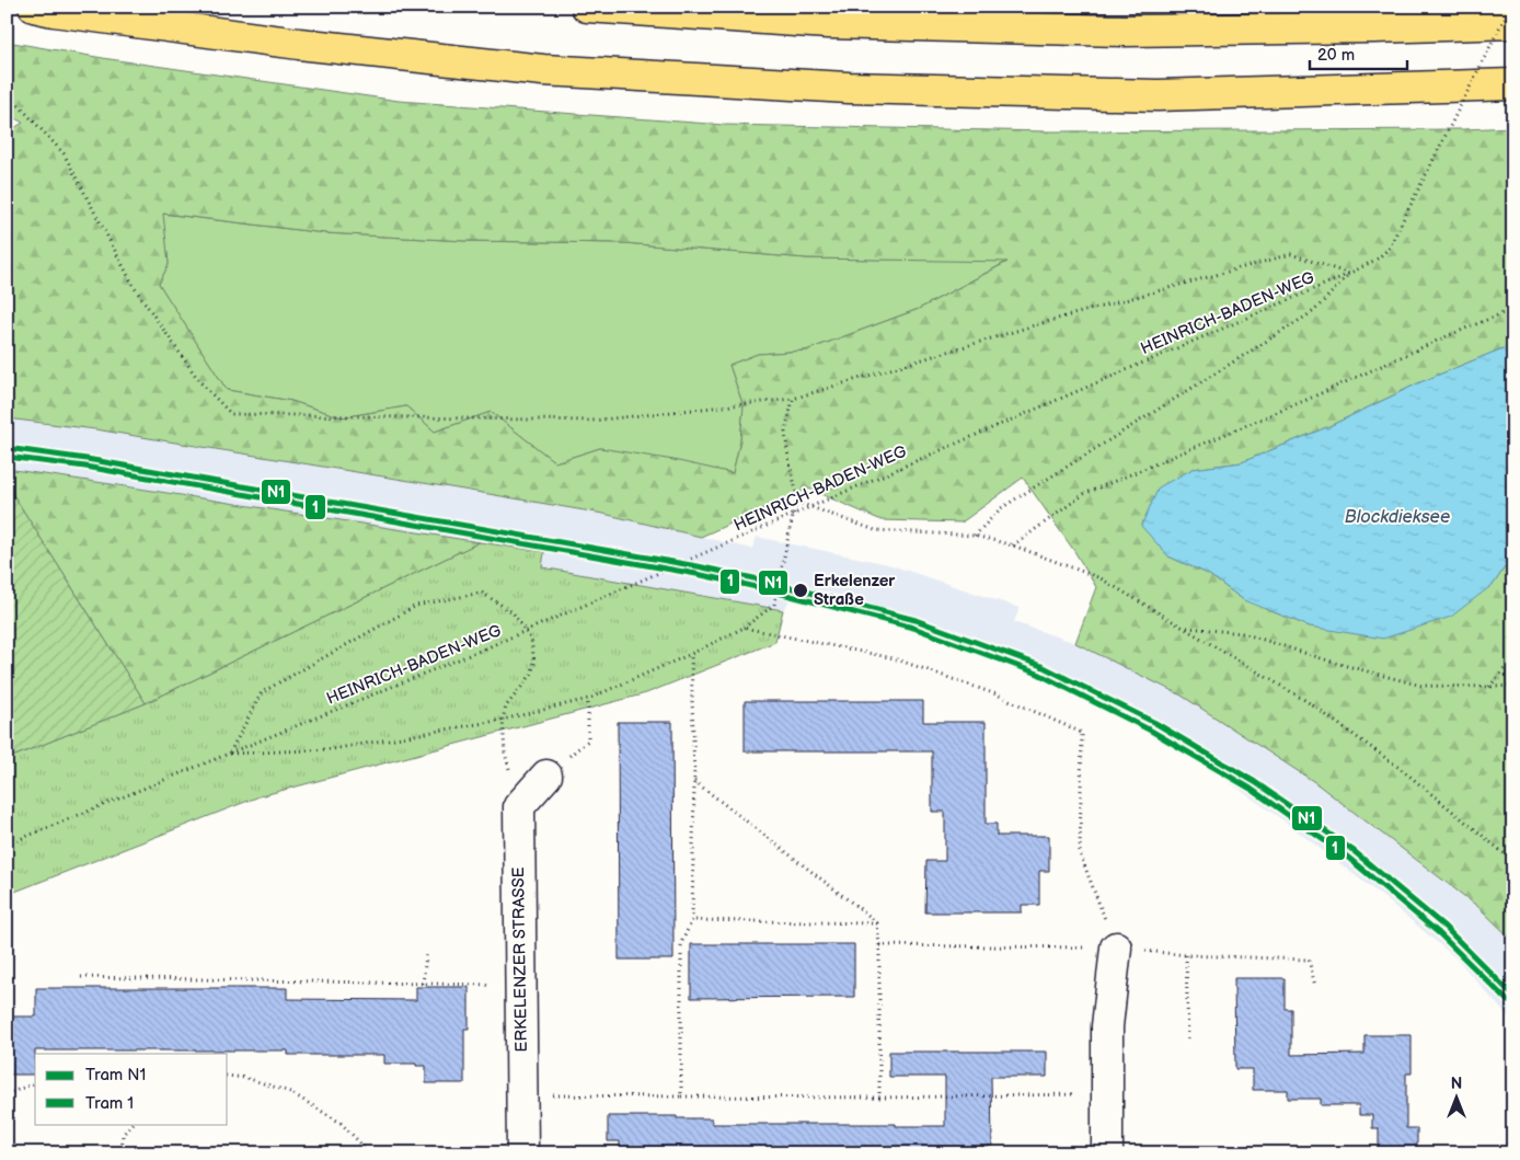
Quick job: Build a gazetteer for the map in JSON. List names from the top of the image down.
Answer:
{
  "streets": {
    "street": ["ERKELENZER STRASSE"],
    "path": ["HEINRICH-BADEN-WEG"]
  },
  "water": ["Blockdieksee"],
  "places": ["Erkelenzer Straße"],
  "lines": ["tram line N1", "tram line 1"],
  "legend": ["Tram N1", "Tram 1"],
  "scale_bar": "20 m",
  "north": "top"
}
